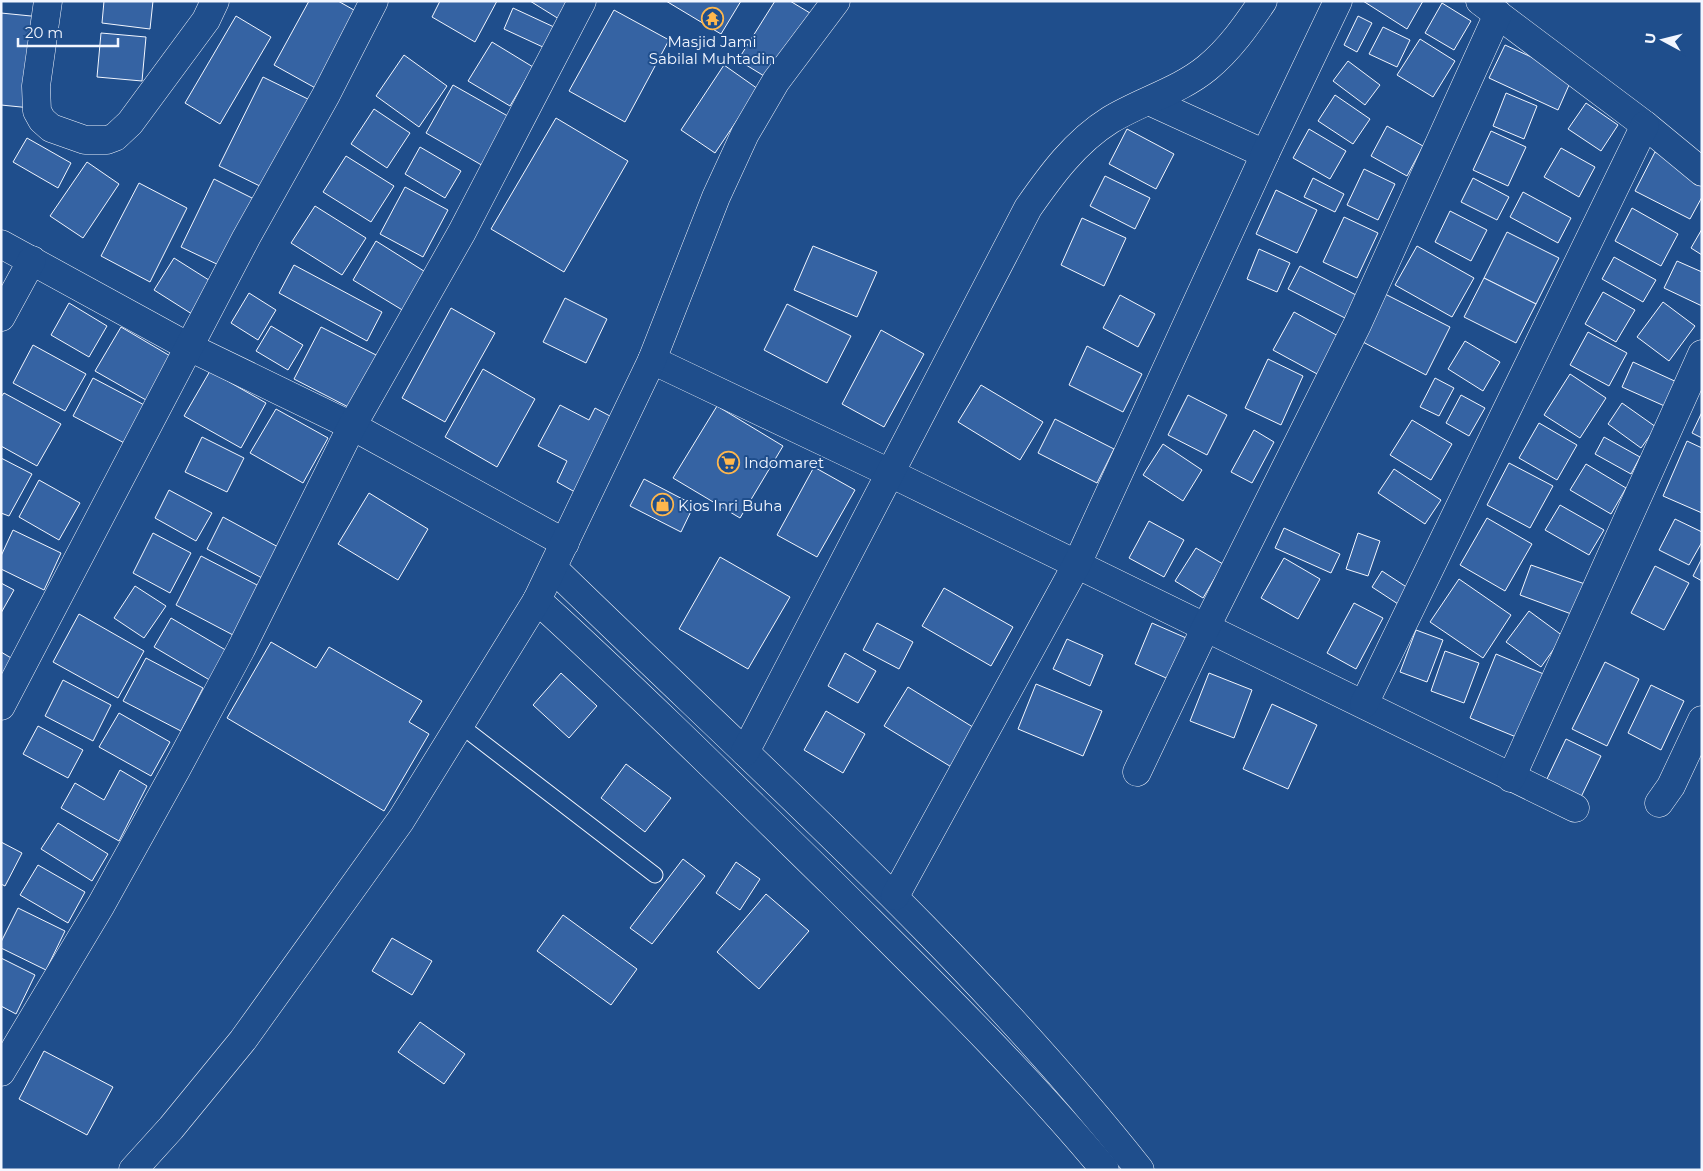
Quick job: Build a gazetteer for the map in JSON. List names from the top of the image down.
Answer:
{
  "places": {
    "temple": ["Masjid Jami Sabilal Muhtadin"],
    "supermarket": ["Indomaret"],
    "shop": ["Kios Inri Buha"]
  },
  "scale_bar": "20 m",
  "north": "left"
}
